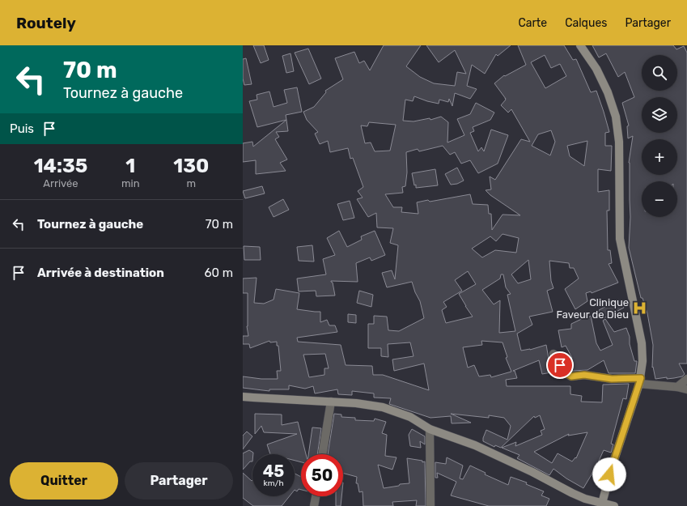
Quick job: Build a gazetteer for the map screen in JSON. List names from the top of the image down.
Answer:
{
  "places": {
    "hospital": ["Clinique Faveur de Dieu"]
  },
  "page": {
    "header": "Routely",
    "nav": ["Carte", "Calques", "Partager"],
    "turn": ["70 m", "Tournez à gauche"],
    "map_buttons": ["+", "−"],
    "then": "Puis",
    "eta": [
      "14:35",
      "Arrivée",
      "1",
      "min",
      "130",
      "m"
    ],
    "list": [
      {
        "name": "Tournez à gauche",
        "value": "70 m"
      },
      {
        "name": "Arrivée à destination",
        "value": "60 m"
      }
    ],
    "speed": "45 km/h",
    "limit": "50",
    "buttons": ["Quitter", "Partager"]
  }
}
